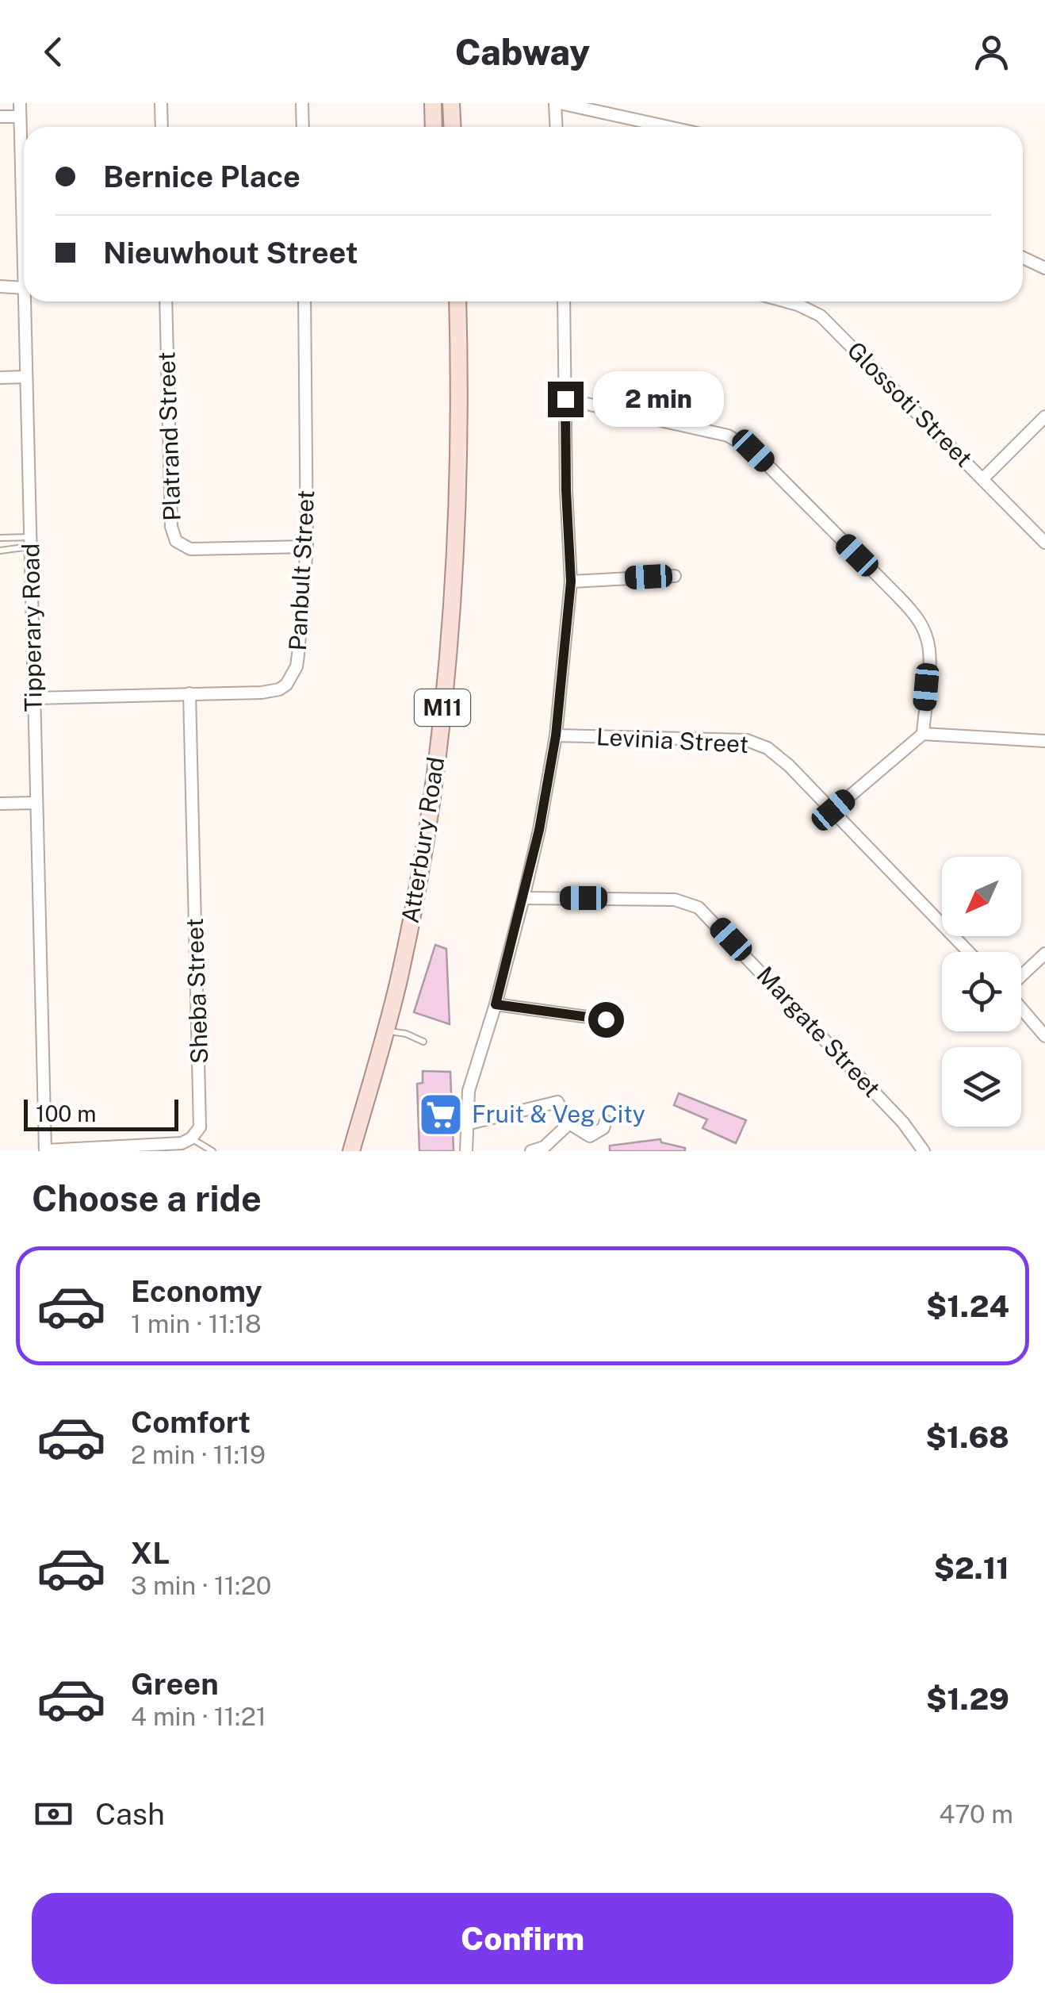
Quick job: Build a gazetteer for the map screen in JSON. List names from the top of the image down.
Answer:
{
  "streets": {
    "main road": ["M11", "Atterbury Road"],
    "street": [
      "Glossoti Street",
      "Platrand Street",
      "Panbult Street",
      "Tipperary Road",
      "Levinia Street",
      "Sheba Street",
      "Margate Street"
    ]
  },
  "crossings": [
    ["Platrand Street", "Panbult Street"],
    ["Panbult Street", "Tipperary Road"],
    ["Panbult Street", "Sheba Street"]
  ],
  "places": {
    "supermarket": ["Fruit & Veg City"]
  },
  "scale_bar": "100 m",
  "north": "bottom left",
  "page": {
    "header": "Cabway",
    "banner": ["Bernice Place", "Nieuwhout Street"],
    "bubble": "2 min",
    "scale": "100 m",
    "heading": "Choose a ride",
    "list": [
      {
        "name": "Economy",
        "note": "1 min · 11:18",
        "value": "$1.24"
      },
      {
        "name": "Comfort",
        "note": "2 min · 11:19",
        "value": "$1.68"
      },
      {
        "name": "XL",
        "note": "3 min · 11:20",
        "value": "$2.11"
      },
      {
        "name": "Green",
        "note": "4 min · 11:21",
        "value": "$1.29"
      }
    ],
    "pay": ["Cash", "470 m"],
    "buttons": "Confirm"
  }
}
